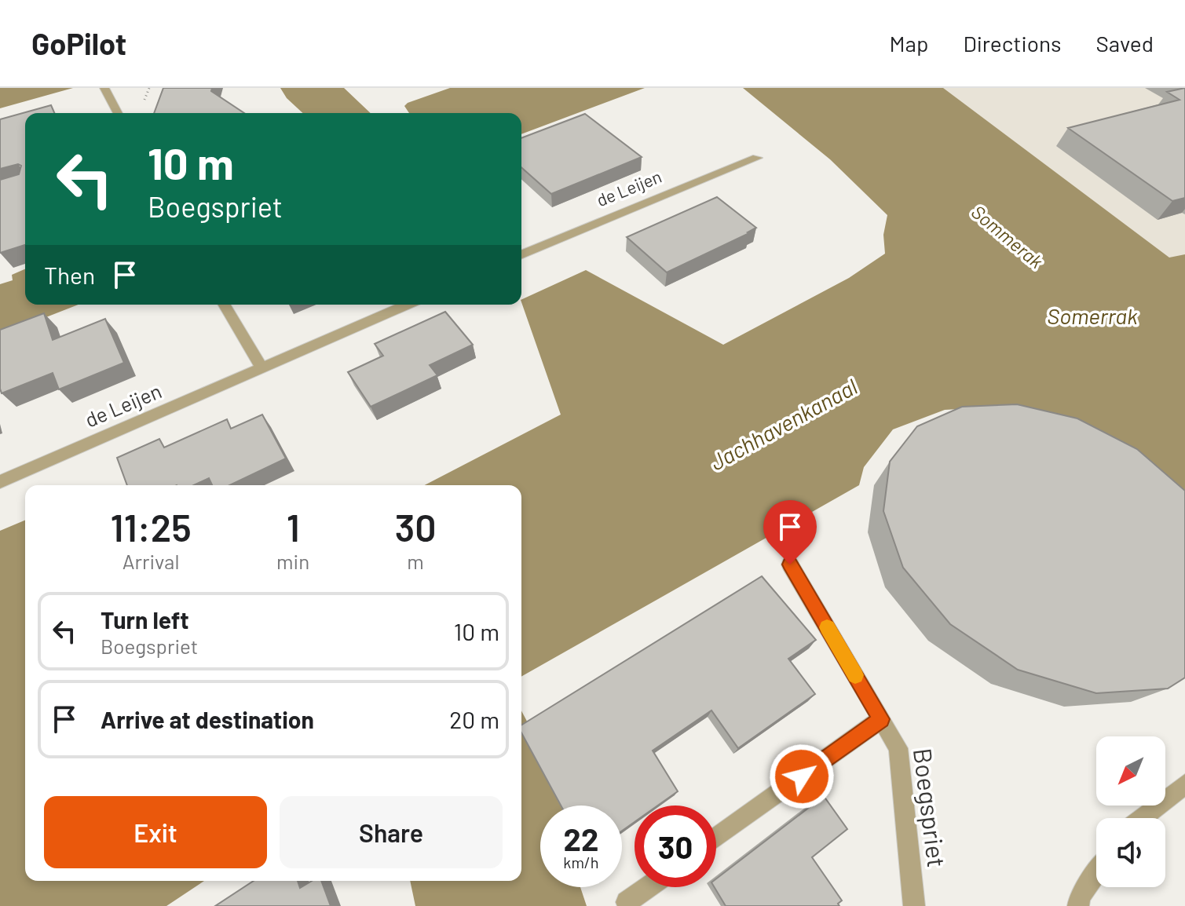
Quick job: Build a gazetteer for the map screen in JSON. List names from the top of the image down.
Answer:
{
  "streets": {
    "street": ["de Leijen", "Boegspriet"]
  },
  "water": ["Sommerak", "Somerrak", "Jachhavenkanaal"],
  "north": "bottom left",
  "page": {
    "header": "GoPilot",
    "nav": ["Map", "Directions", "Saved"],
    "turn": ["10 m", "Boegspriet"],
    "then": "Then",
    "eta": [
      "11:25",
      "Arrival",
      "1",
      "min",
      "30",
      "m"
    ],
    "list": [
      {
        "name": "Turn left",
        "note": "Boegspriet",
        "value": "10 m"
      },
      {
        "name": "Arrive at destination",
        "value": "20 m"
      }
    ],
    "buttons": ["Exit", "Share"],
    "speed": "22 km/h",
    "limit": "30"
  }
}
